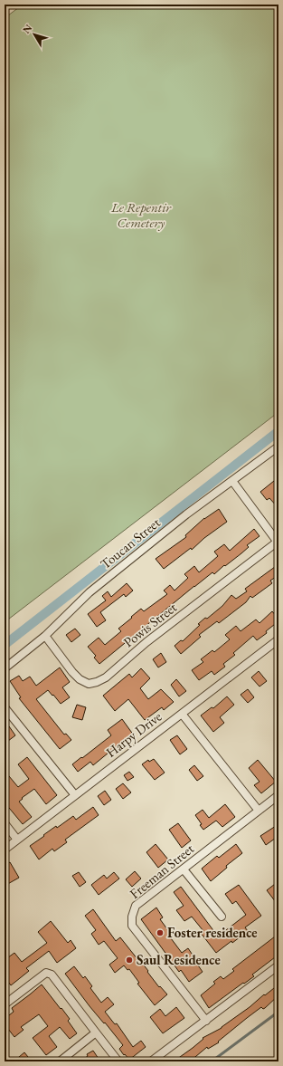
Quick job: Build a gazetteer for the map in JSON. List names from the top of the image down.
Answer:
{
  "streets": {
    "street": [
      "Toucan Street",
      "Powis Street",
      "Harpy Drive",
      "Freeman Street"
    ]
  },
  "crossings": [
    ["Toucan Street", "Powis Street"]
  ],
  "parks": ["Le Repentir Cemetery"],
  "places": ["Foster residence", "Saul Residence"],
  "north": "top left"
}
